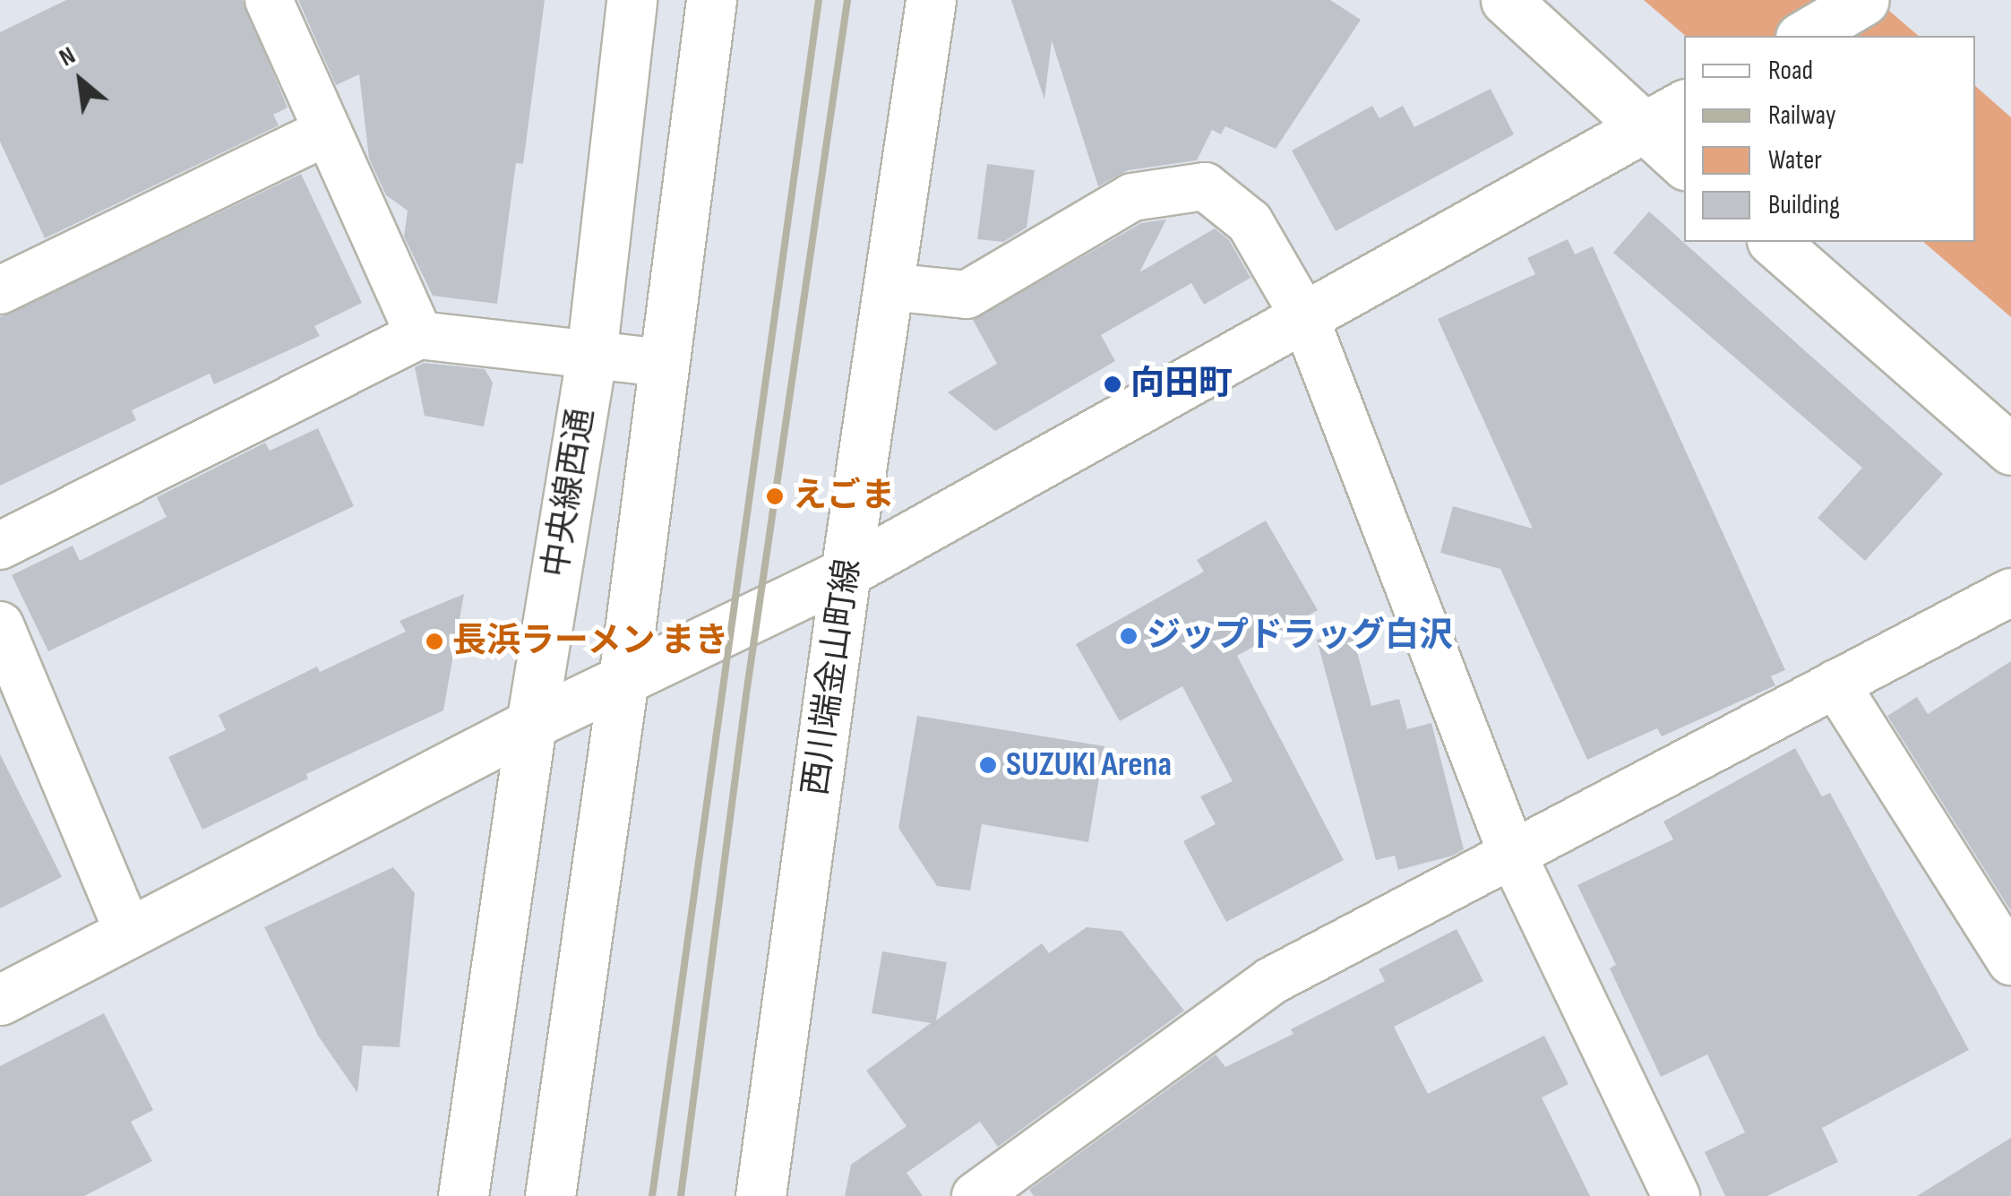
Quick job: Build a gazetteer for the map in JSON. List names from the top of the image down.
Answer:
{
  "streets": {
    "street": ["中央線西通", "西川端金山町線"]
  },
  "places": [
    "向田町",
    "えごま",
    "ジップドラッグ白沢",
    "長浜ラーメン まき",
    "SUZUKI Arena"
  ],
  "legend": [
    "Road",
    "Railway",
    "Water",
    "Building"
  ],
  "north": "top left"
}
